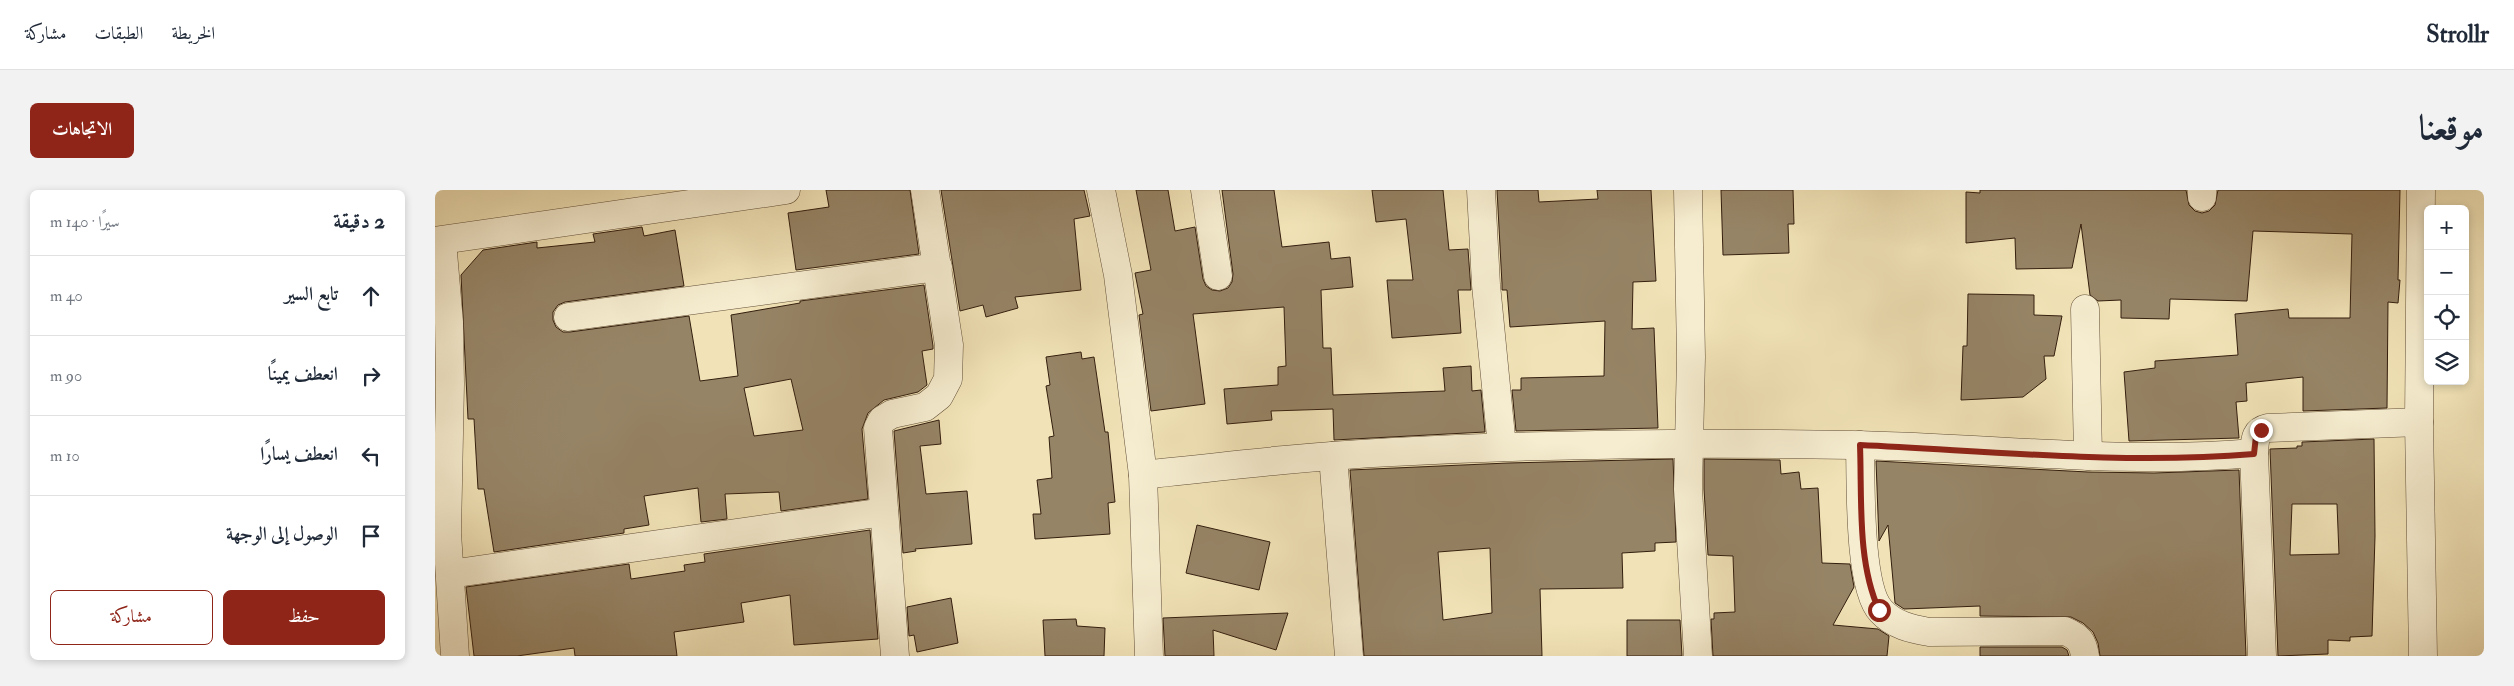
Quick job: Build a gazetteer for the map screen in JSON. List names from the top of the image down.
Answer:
{
  "page": {
    "header": "Strollr",
    "nav": ["الخريطة", "الطبقات", "مشاركة"],
    "title": "موقعنا",
    "buttons": [
      "الاتجاهات",
      ["حفظ", "مشاركة"]
    ],
    "heading": ["2 دقيقة", "سيرًا · 140 m"],
    "map_buttons": ["+", "−"],
    "list": [
      ["تابع السير", "40 m"],
      ["انعطف يمينًا", "90 m"],
      ["انعطف يسارًا", "10 m"],
      "الوصول إلى الوجهة"
    ]
  }
}
